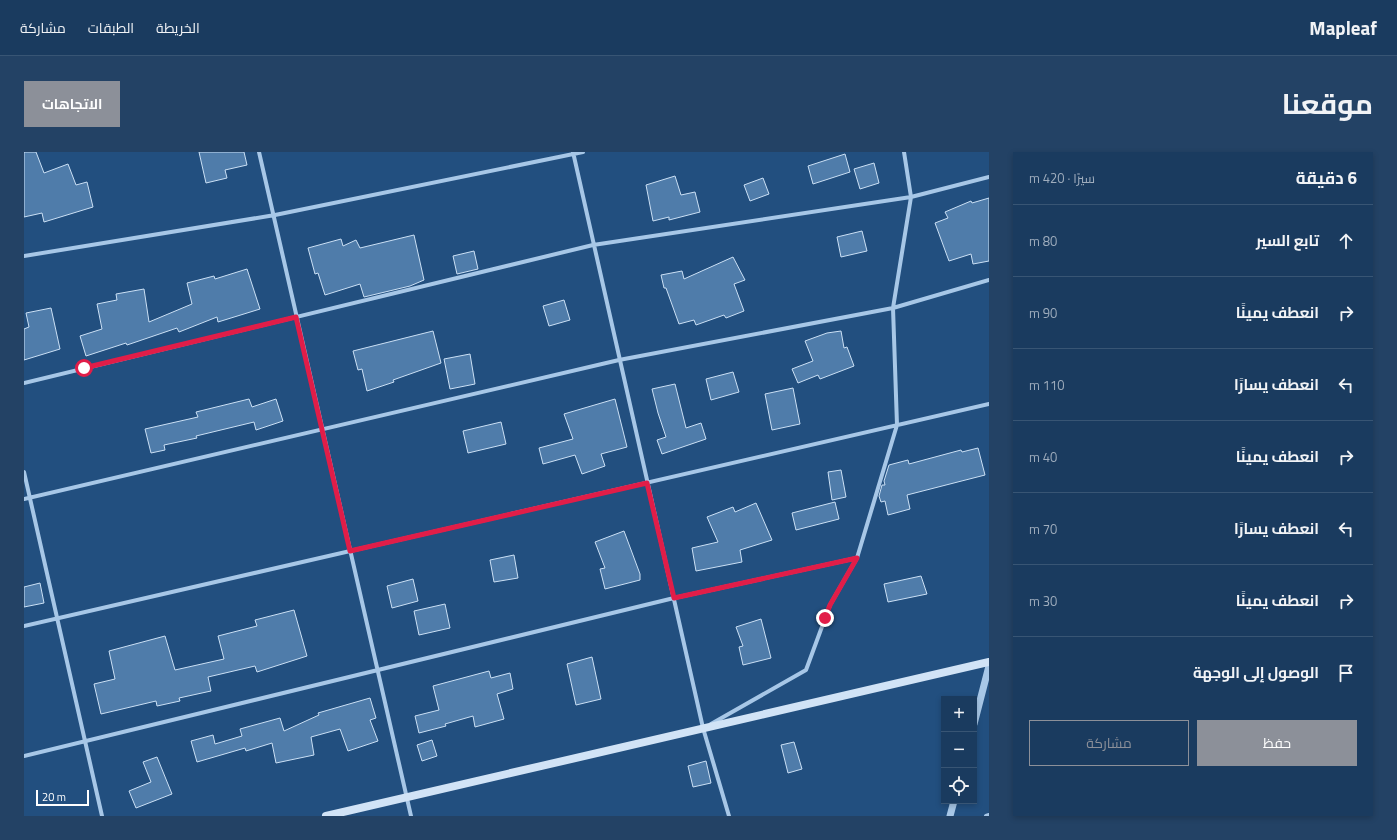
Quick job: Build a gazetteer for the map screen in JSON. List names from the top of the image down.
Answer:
{
  "scale_bar": "20 m",
  "page": {
    "header": "Mapleaf",
    "nav": ["الخريطة", "الطبقات", "مشاركة"],
    "title": "موقعنا",
    "buttons": [
      "الاتجاهات",
      ["حفظ", "مشاركة"]
    ],
    "heading": ["6 دقيقة", "سيرًا · 420 m"],
    "list": [
      ["تابع السير", "80 m"],
      ["انعطف يمينًا", "90 m"],
      ["انعطف يسارًا", "110 m"],
      ["انعطف يمينًا", "40 m"],
      ["انعطف يسارًا", "70 m"],
      ["انعطف يمينًا", "30 m"],
      "الوصول إلى الوجهة"
    ],
    "map_buttons": ["+", "−"],
    "scale": "20 m"
  }
}
